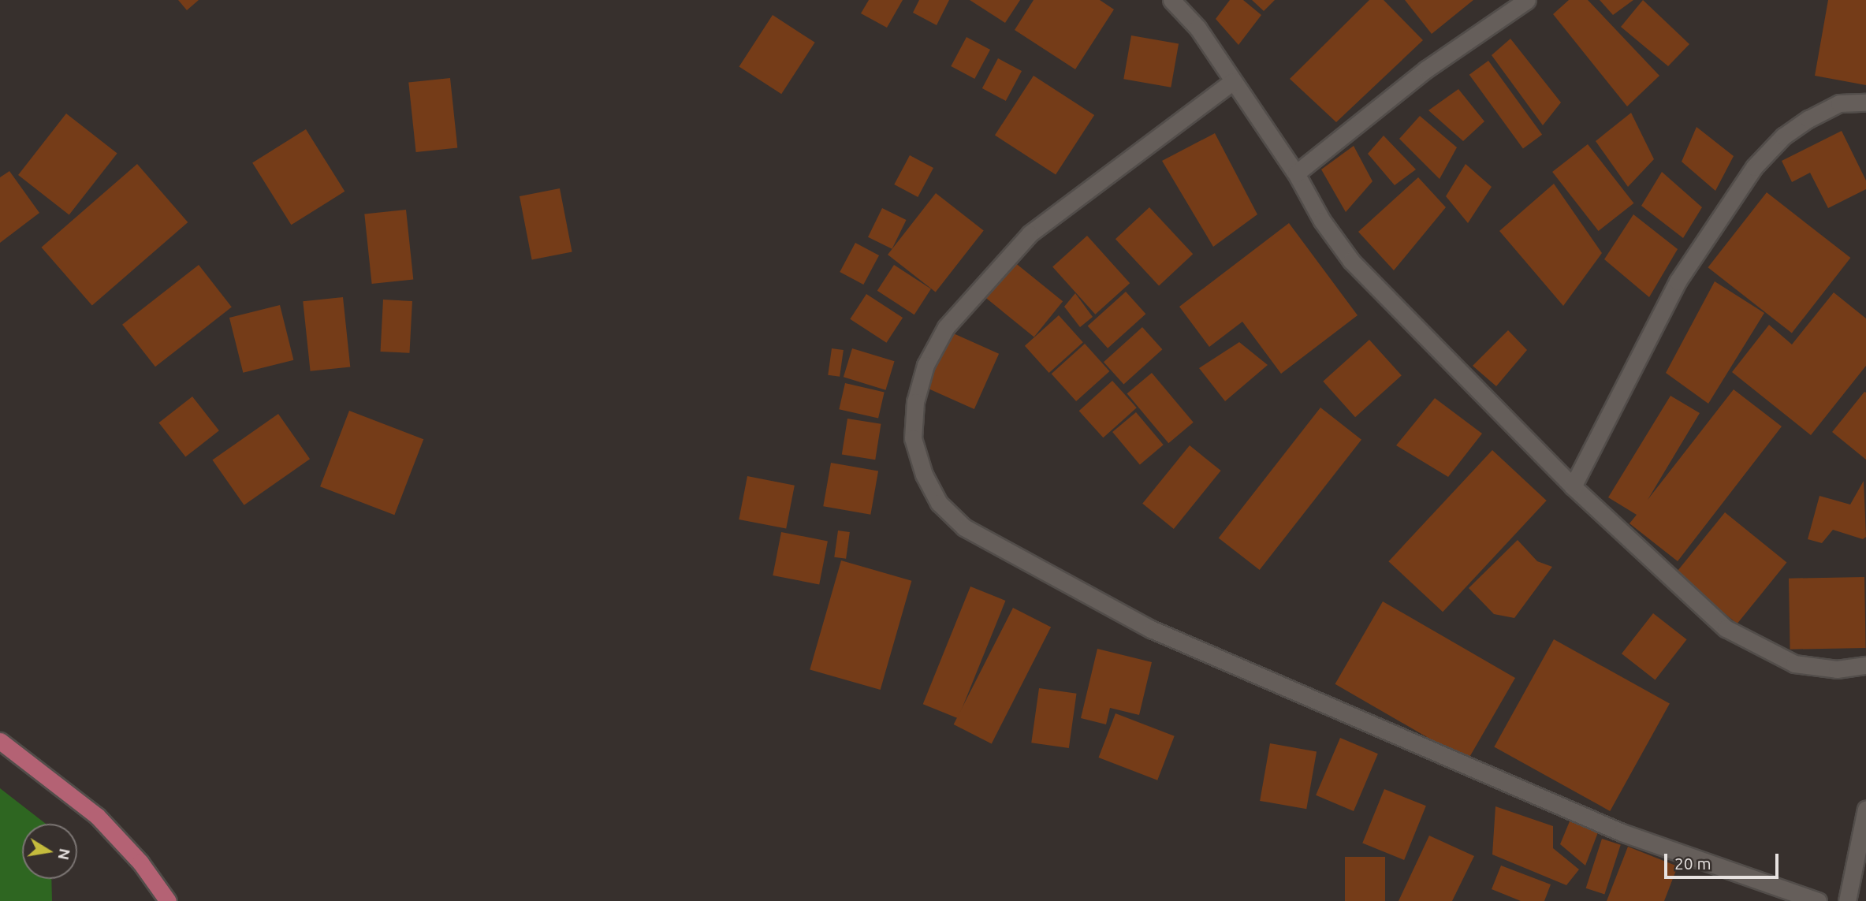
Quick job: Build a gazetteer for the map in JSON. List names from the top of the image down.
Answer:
{
  "scale_bar": "20 m",
  "north": "right"
}
